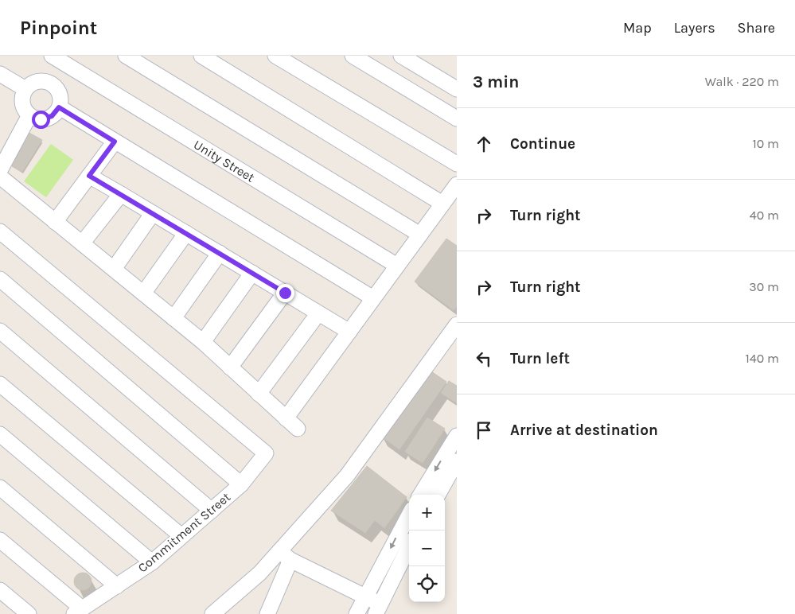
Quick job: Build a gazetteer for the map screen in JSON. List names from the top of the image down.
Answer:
{
  "streets": {
    "street": ["Unity Street", "Commitment Street"]
  },
  "page": {
    "header": "Pinpoint",
    "nav": ["Map", "Layers", "Share"],
    "heading": ["3 min", "Walk · 220 m"],
    "list": [
      ["Continue", "10 m"],
      ["Turn right", "40 m"],
      ["Turn right", "30 m"],
      ["Turn left", "140 m"],
      "Arrive at destination"
    ],
    "map_buttons": ["+", "−"]
  }
}
